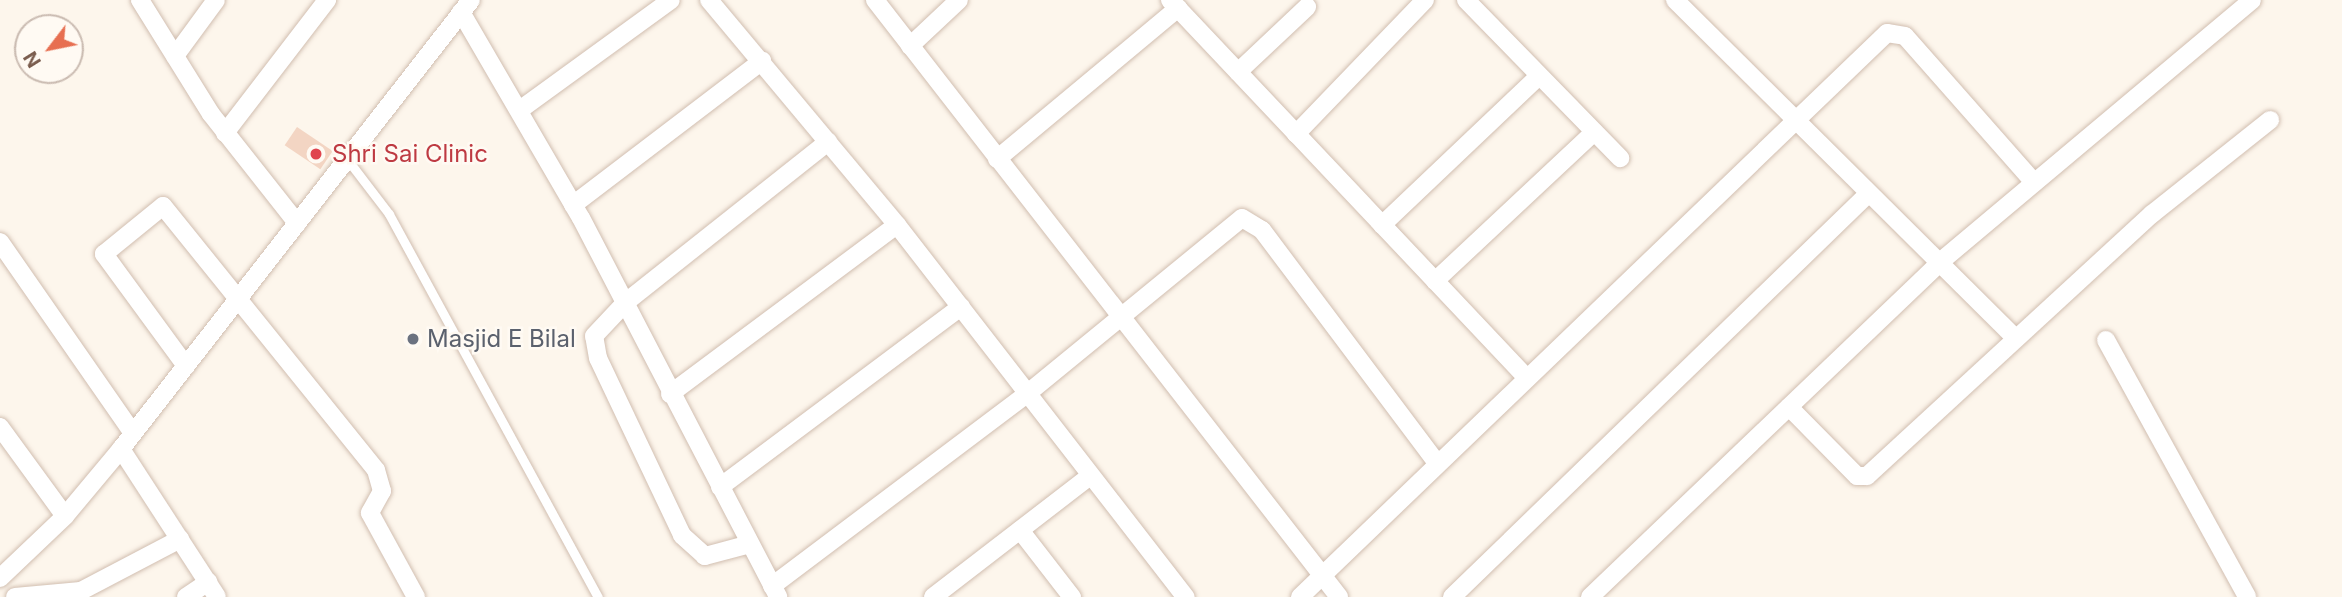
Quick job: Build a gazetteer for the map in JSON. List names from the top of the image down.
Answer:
{
  "places": ["Shri Sai Clinic", "Masjid E Bilal"],
  "north": "bottom left"
}
